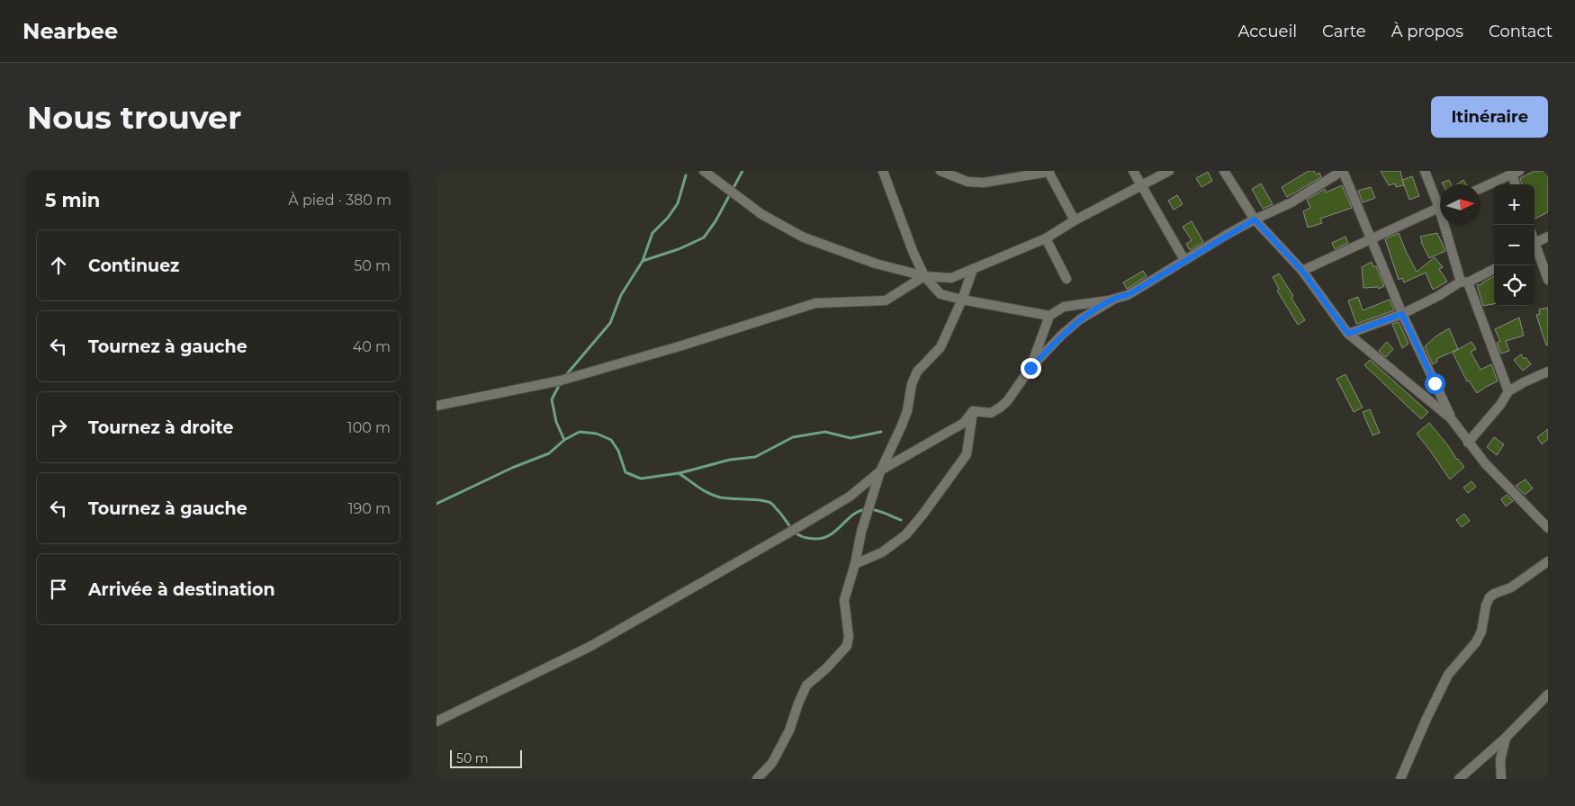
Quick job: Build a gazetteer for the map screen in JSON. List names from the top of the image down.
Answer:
{
  "scale_bar": "50 m",
  "north": "right",
  "page": {
    "header": "Nearbee",
    "nav": [
      "Accueil",
      "Carte",
      "À propos",
      "Contact"
    ],
    "buttons": "Itinéraire",
    "title": "Nous trouver",
    "heading": ["5 min", "À pied · 380 m"],
    "map_buttons": ["+", "−"],
    "list": [
      ["Continuez", "50 m"],
      ["Tournez à gauche", "40 m"],
      ["Tournez à droite", "100 m"],
      ["Tournez à gauche", "190 m"],
      "Arrivée à destination"
    ],
    "scale": "50 m"
  }
}
